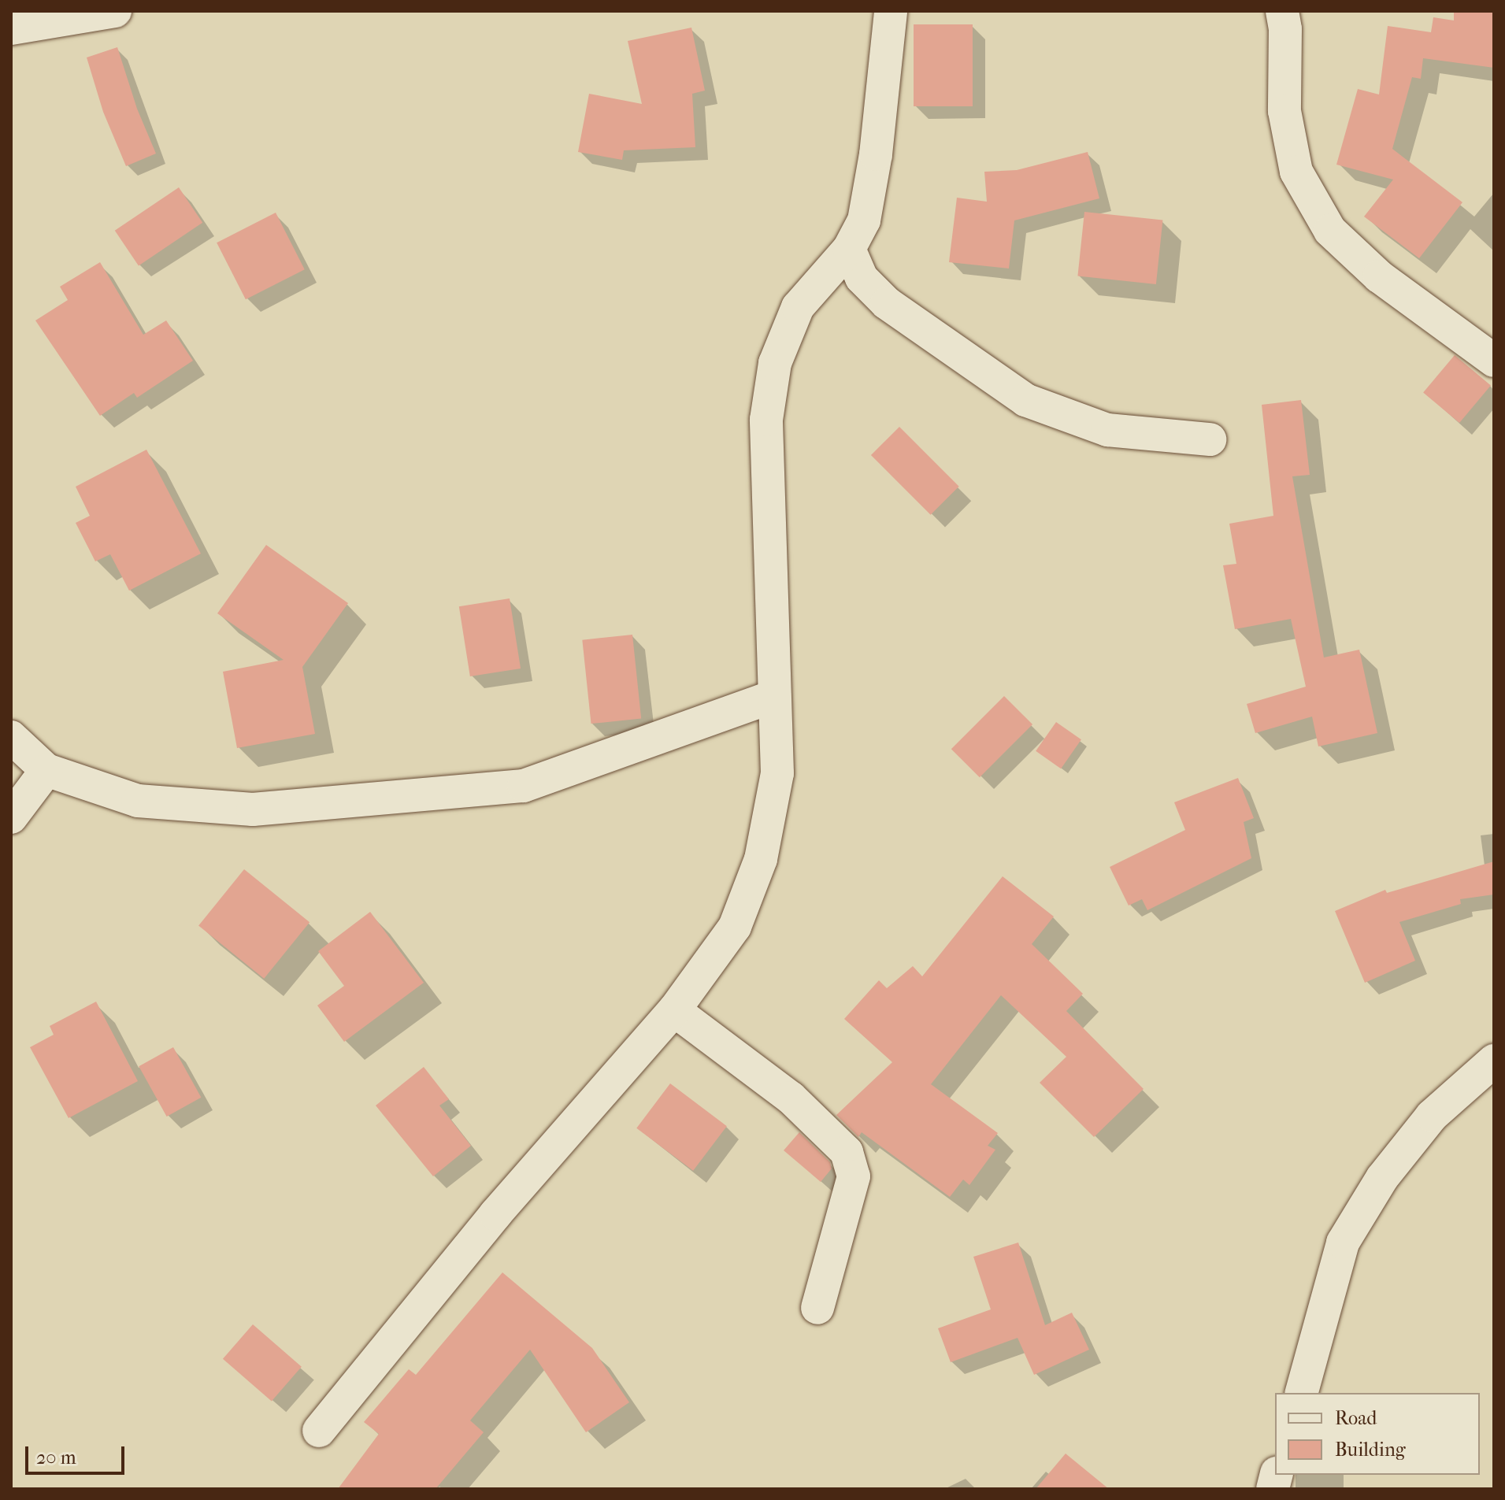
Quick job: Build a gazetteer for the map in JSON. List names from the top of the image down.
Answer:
{
  "legend": ["Road", "Building"],
  "scale_bar": "20 m"
}
